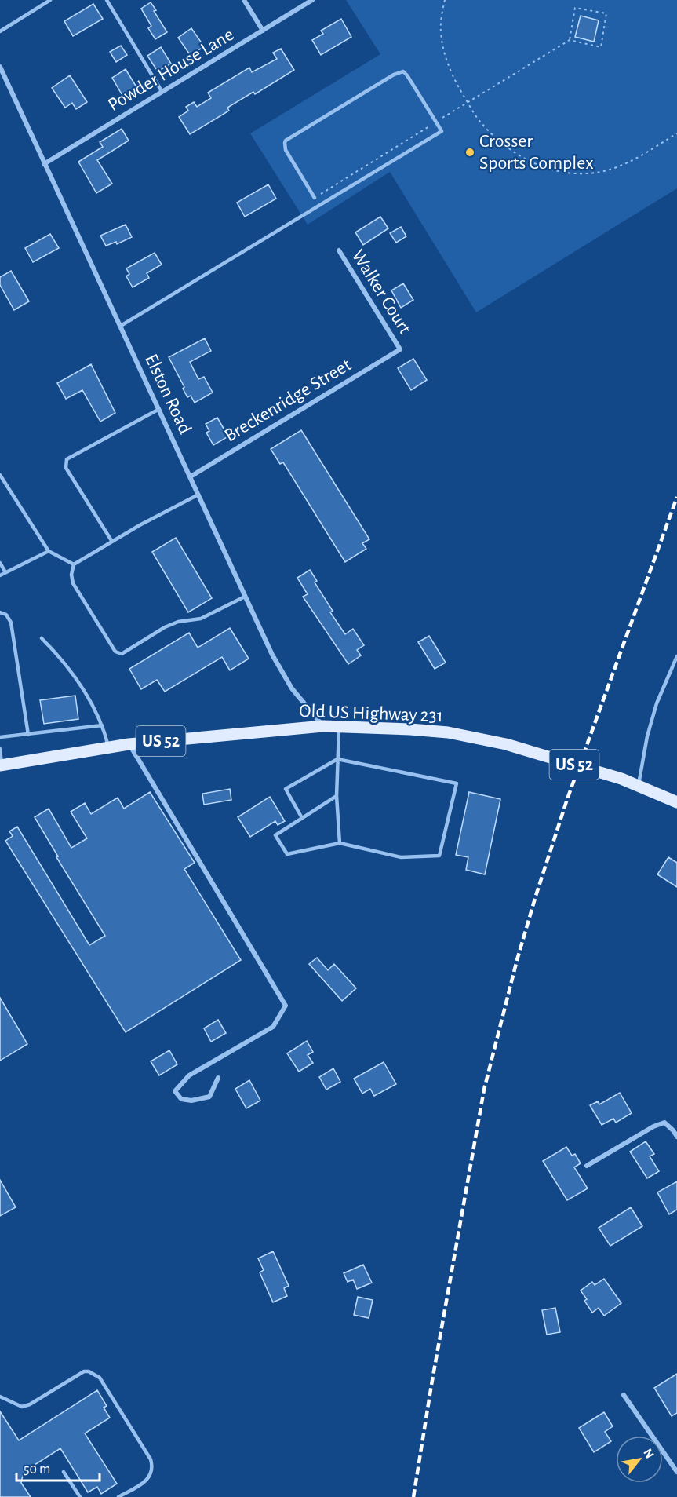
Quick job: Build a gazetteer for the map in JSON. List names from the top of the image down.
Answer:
{
  "streets": {
    "main road": ["Old US Highway 231", "US 52"],
    "street": [
      "Powder House Lane",
      "Walker Court",
      "Elston Road",
      "Breckenridge Street"
    ]
  },
  "crossings": [
    ["Powder House Lane", "Elston Road"],
    ["Walker Court", "Breckenridge Street"],
    ["Elston Road", "Breckenridge Street"],
    ["Elston Road", "Old US Highway 231"]
  ],
  "places": ["Crosser Sports Complex"],
  "scale_bar": "50 m",
  "north": "top right"
}
